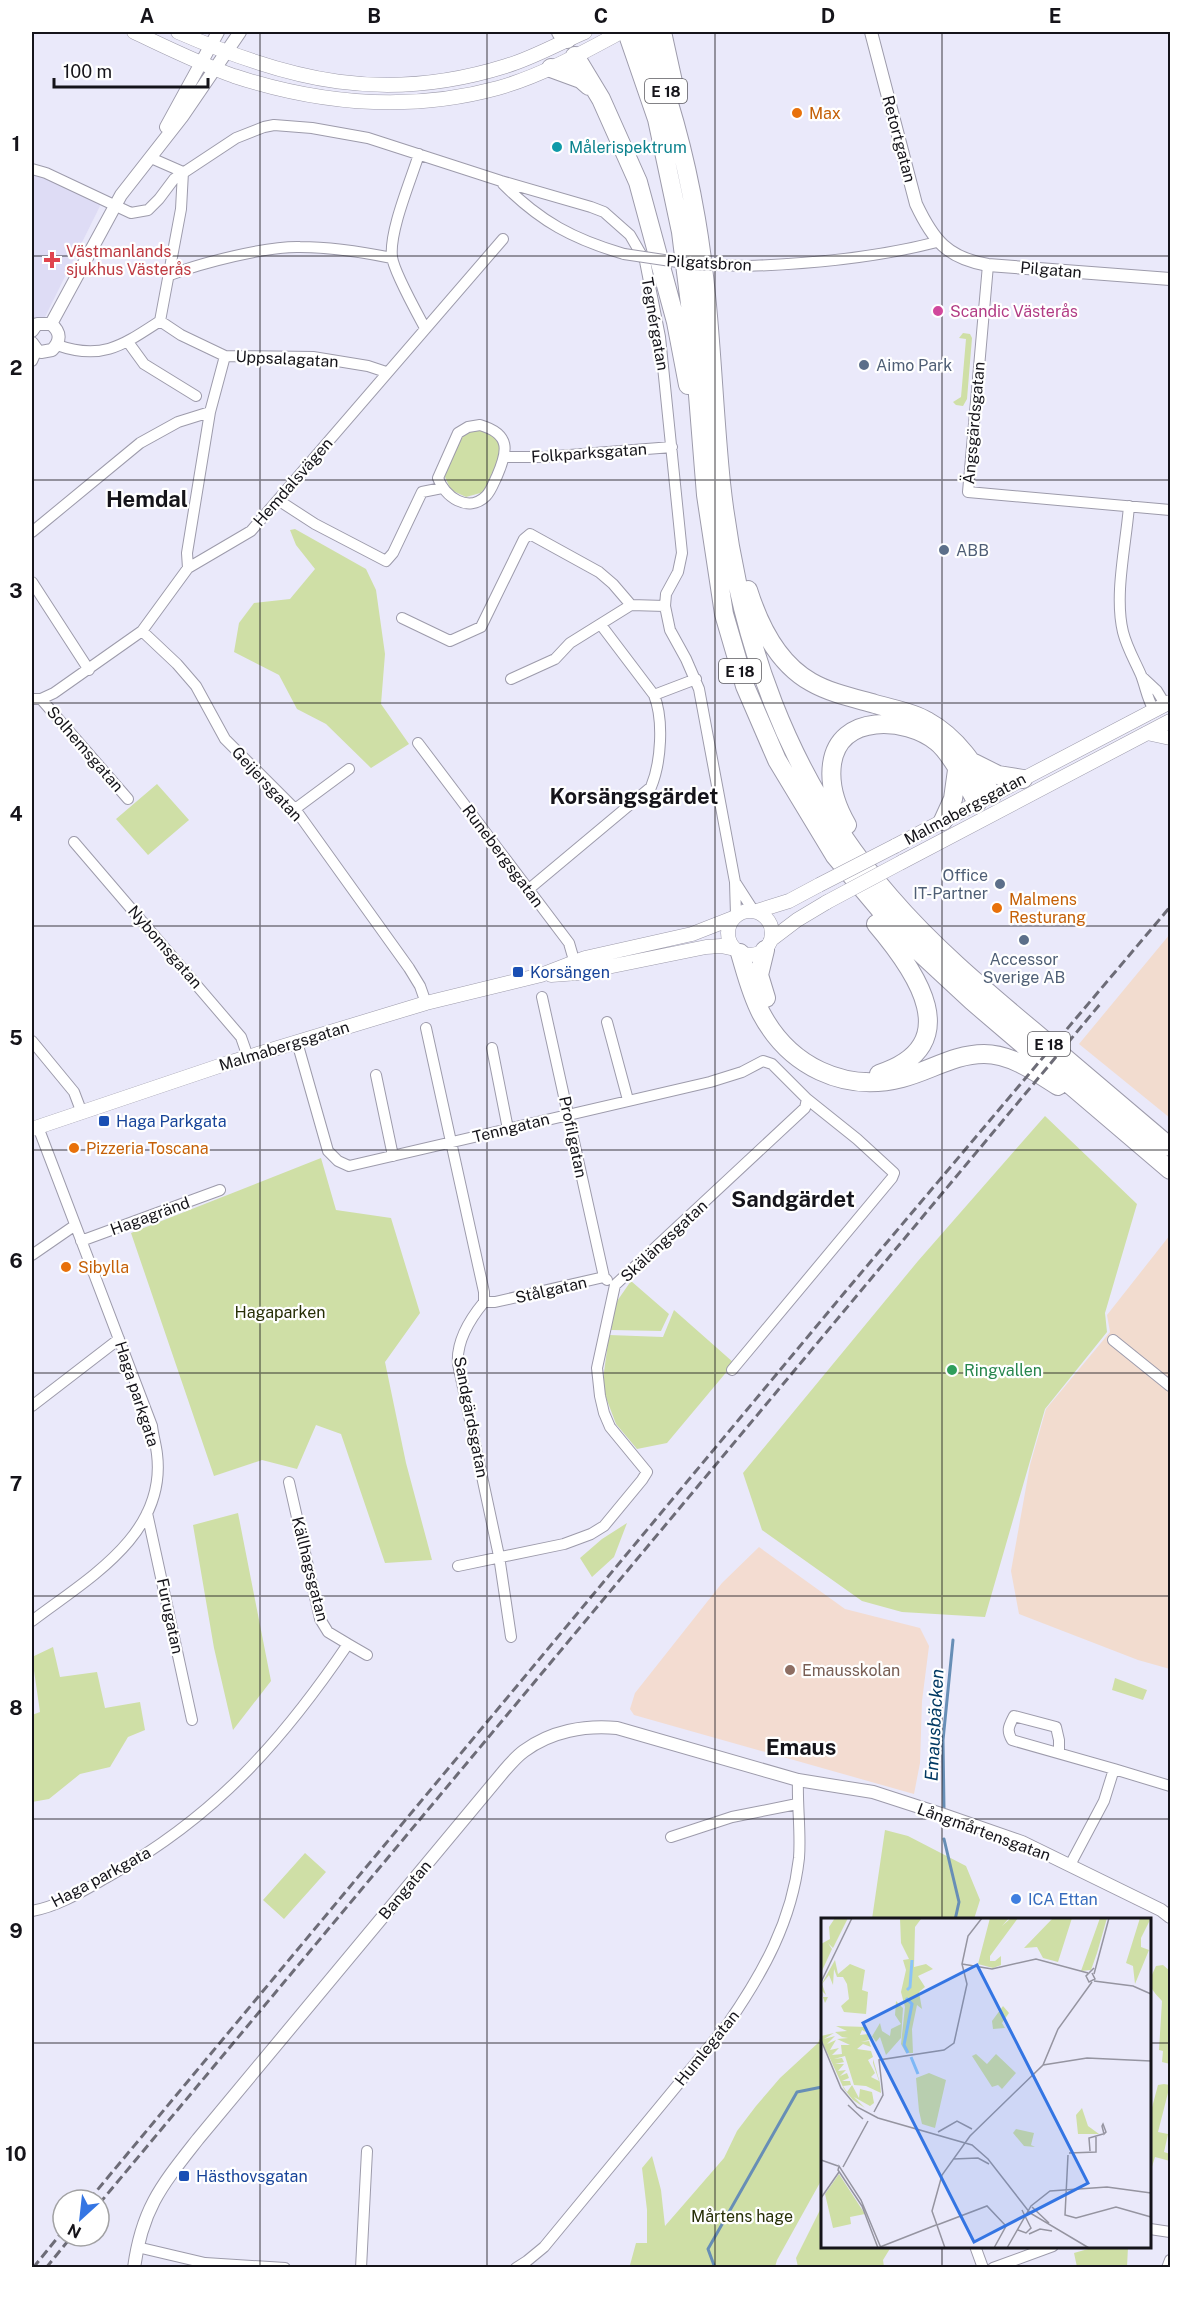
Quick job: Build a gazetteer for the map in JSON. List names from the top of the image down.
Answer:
{
  "streets": {
    "highway": ["E 18"],
    "main road": ["Malmabergsgatan"],
    "street": [
      "Retortgatan",
      "Pilgatsbron",
      "Pilgatan",
      "Tegnérgatan",
      "Uppsalagatan",
      "Ängsgärdsgatan",
      "Folkparksgatan",
      "Hemdalsvägen",
      "Solhemsgatan",
      "Geijersgatan",
      "Runebergsgatan",
      "Nybomsgatan",
      "Tenngatan",
      "Profilgatan",
      "Hagagränd",
      "Skälängsgatan",
      "Stålgatan",
      "Haga parkgata",
      "Sandgärdsgatan",
      "Källhagsgatan",
      "Furugatan",
      "Långmårtensgatan",
      "Bangatan",
      "Humlegatan"
    ]
  },
  "crossings": [
    ["E 18", "Malmabergsgatan"],
    ["Retortgatan", "Pilgatsbron"],
    ["Retortgatan", "Pilgatan"],
    ["Pilgatsbron", "Pilgatan"],
    ["Pilgatsbron", "Tegnérgatan"],
    ["Pilgatan", "Ängsgärdsgatan"],
    ["Tegnérgatan", "Folkparksgatan"],
    ["Uppsalagatan", "Hemdalsvägen"],
    ["Hemdalsvägen", "Solhemsgatan"],
    ["Hemdalsvägen", "Geijersgatan"],
    ["Geijersgatan", "Malmabergsgatan"],
    ["Malmabergsgatan", "Runebergsgatan"],
    ["Malmabergsgatan", "Nybomsgatan"],
    ["Malmabergsgatan", "Tenngatan"],
    ["Malmabergsgatan", "Haga parkgata"],
    ["Tenngatan", "Profilgatan"],
    ["Tenngatan", "Skälängsgatan"],
    ["Profilgatan", "Stålgatan"],
    ["Hagagränd", "Haga parkgata"],
    ["Skälängsgatan", "Stålgatan"],
    ["Skälängsgatan", "Sandgärdsgatan"],
    ["Stålgatan", "Sandgärdsgatan"],
    ["Haga parkgata", "Källhagsgatan"],
    ["Haga parkgata", "Furugatan"],
    ["Långmårtensgatan", "Bangatan"],
    ["Långmårtensgatan", "Humlegatan"],
    ["Bangatan", "Humlegatan"]
  ],
  "districts": [
    "Hemdal",
    "Korsängsgärdet",
    "Sandgärdet",
    "Emaus"
  ],
  "water": ["Emausbäcken"],
  "parks": ["Hagaparken", "Mårtens hage"],
  "places": {
    "other": [
      "Max",
      "Målerispektrum",
      "Scandic Västerås",
      "Aimo Park",
      "ABB",
      "Office IT-Partner",
      "Malmens Resturang",
      "Accessor Sverige AB",
      "Pizzeria Toscana",
      "Sibylla",
      "Ringvallen",
      "Emausskolan",
      "ICA Ettan"
    ],
    "health": ["Västmanlands sjukhus Västerås"],
    "transit": ["Korsängen", "Haga Parkgata", "Hästhovsgatan"]
  },
  "scale_bar": "100 m",
  "north": "bottom left",
  "grid": {
    "columns": [
      "A",
      "B",
      "C",
      "D",
      "E"
    ],
    "rows": [
      "1",
      "2",
      "3",
      "4",
      "5",
      "6",
      "7",
      "8",
      "9",
      "10"
    ]
  }
}
